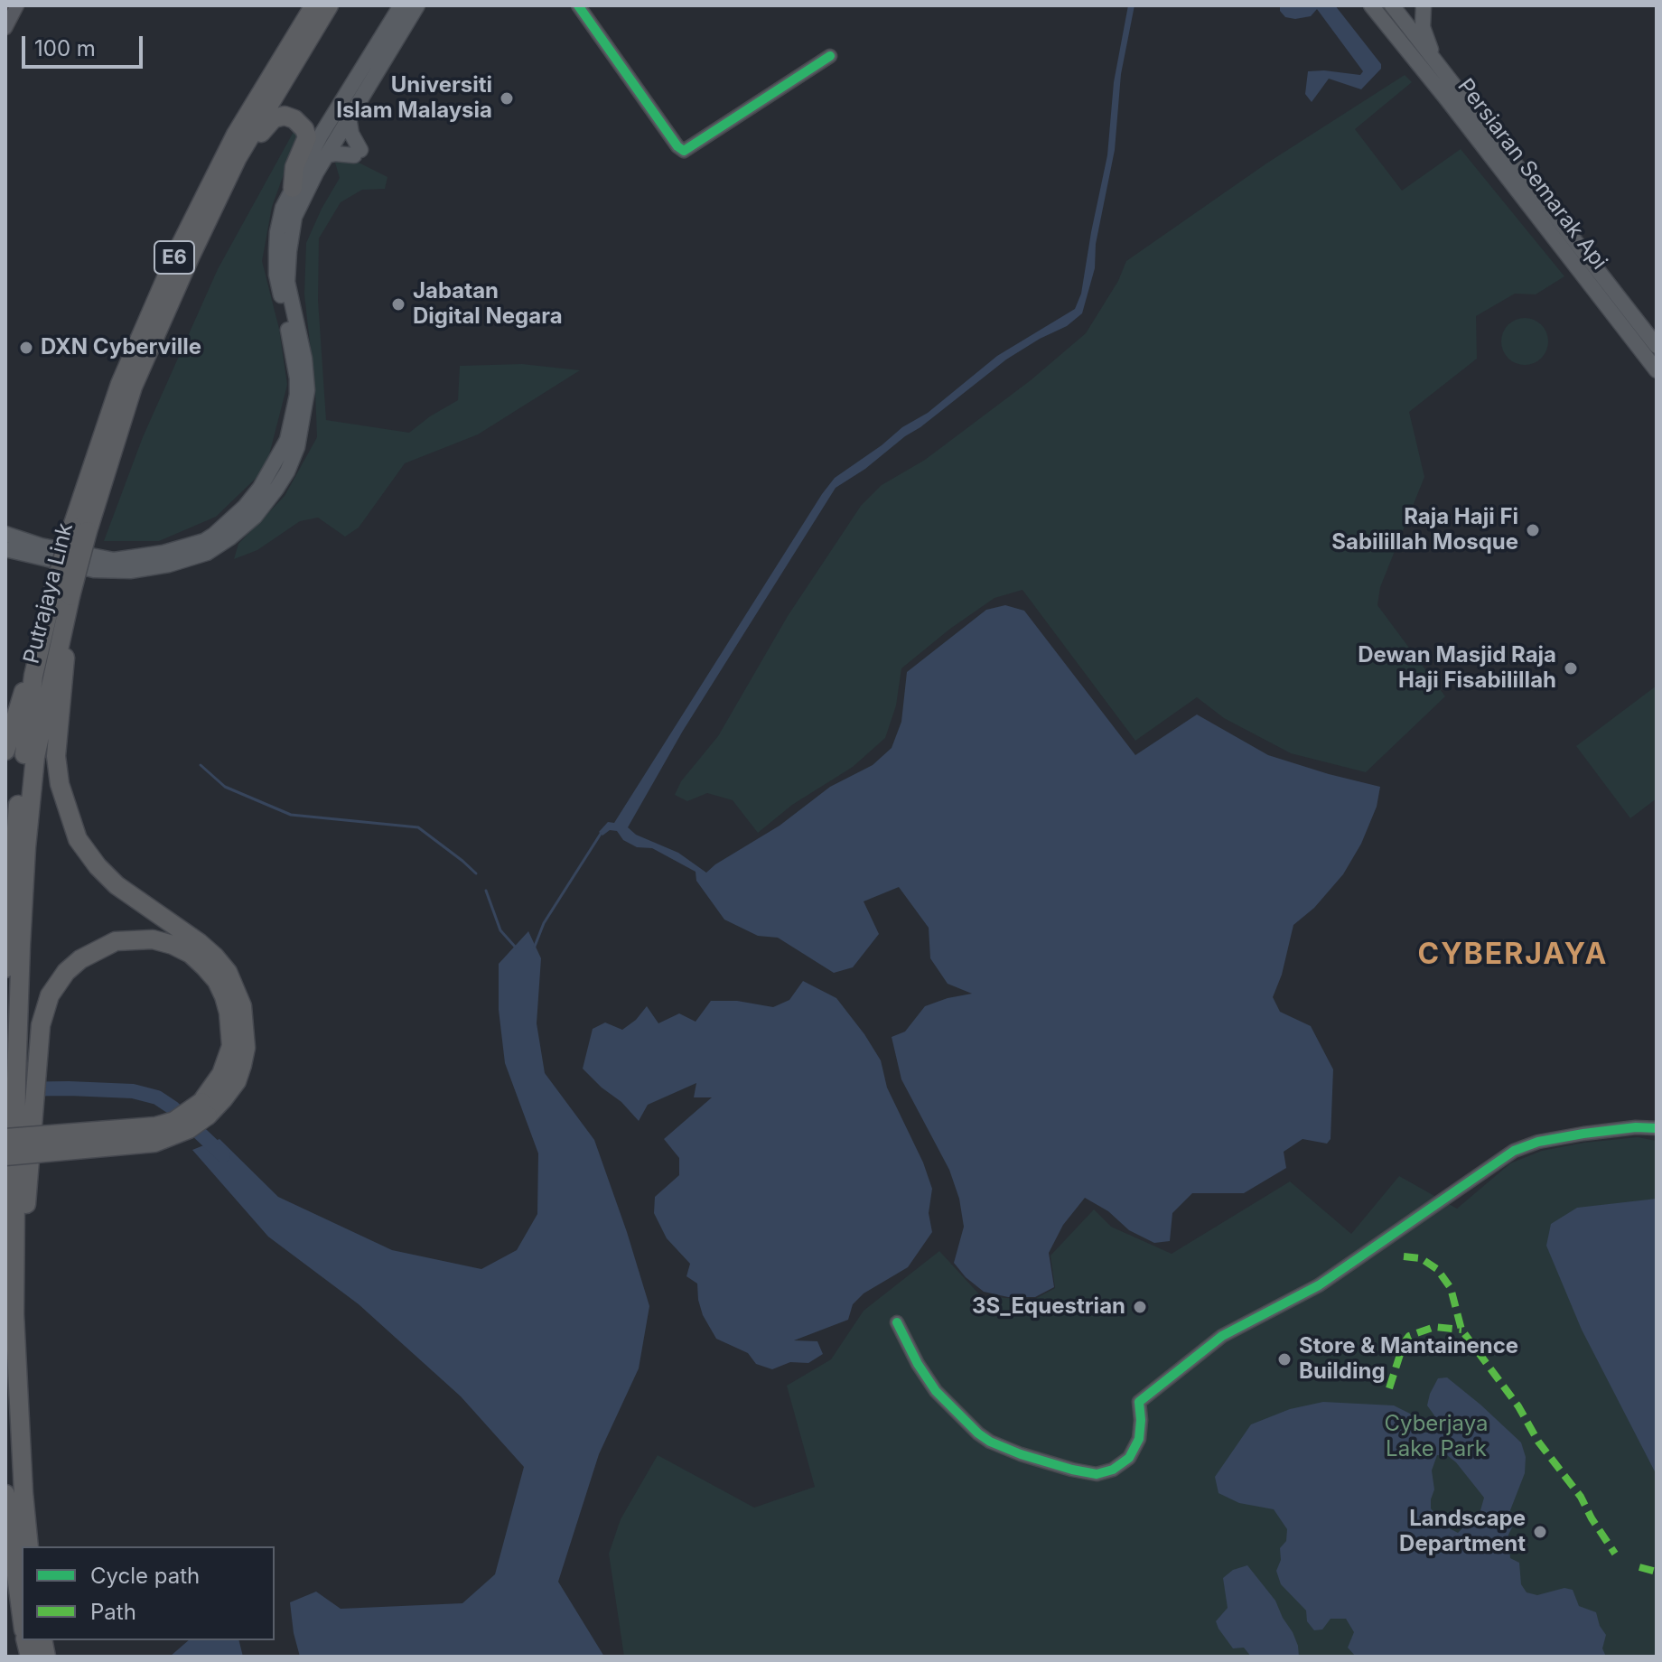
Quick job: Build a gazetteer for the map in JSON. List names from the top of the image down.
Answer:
{
  "streets": {
    "highway": ["E6", "Putrajaya Link"],
    "main road": ["Persiaran Semarak Api"]
  },
  "districts": ["CYBERJAYA"],
  "parks": ["Cyberjaya Lake Park"],
  "places": [
    "Universiti Islam Malaysia",
    "Jabatan Digital Negara",
    "DXN Cyberville",
    "Raja Haji Fi Sabilillah Mosque",
    "Dewan Masjid Raja Haji Fisabilillah",
    "3S_Equestrian",
    "Store & Mantainence Building",
    "Landscape Department"
  ],
  "legend": ["Cycle path", "Path"],
  "scale_bar": "100 m"
}
